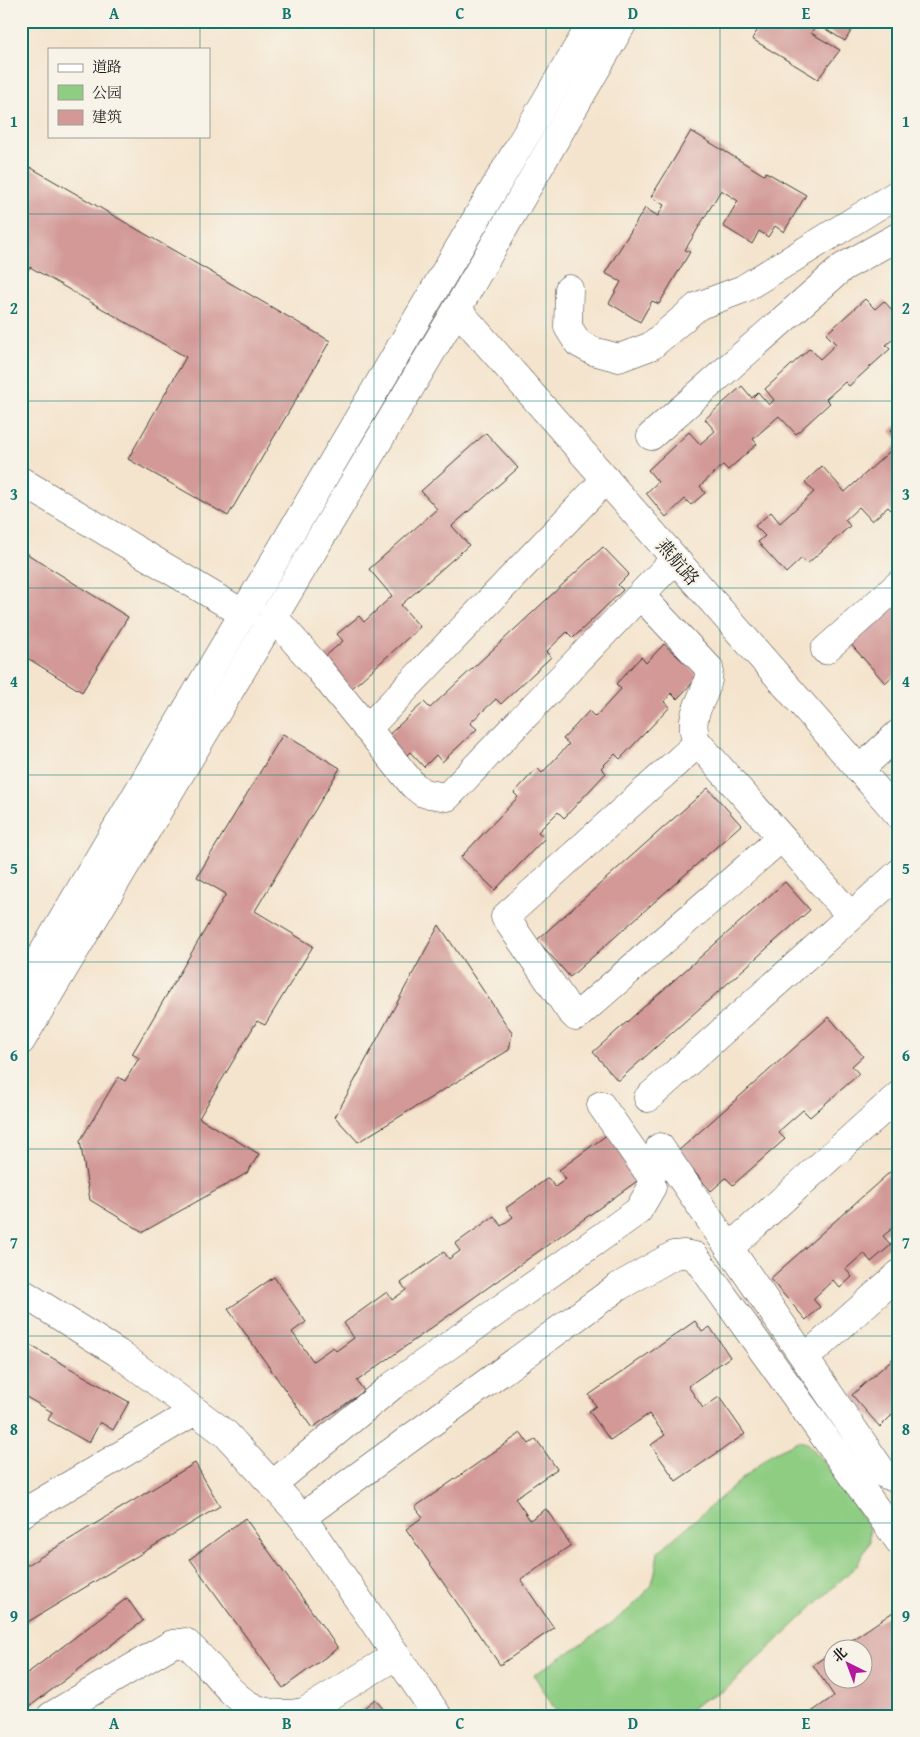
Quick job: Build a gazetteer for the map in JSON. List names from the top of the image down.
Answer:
{
  "streets": {
    "street": ["燕航路"]
  },
  "legend": ["道路", "公园", "建筑"],
  "north": "top left",
  "grid": {
    "columns": [
      "A",
      "B",
      "C",
      "D",
      "E"
    ],
    "rows": [
      "1",
      "2",
      "3",
      "4",
      "5",
      "6",
      "7",
      "8",
      "9"
    ]
  }
}
